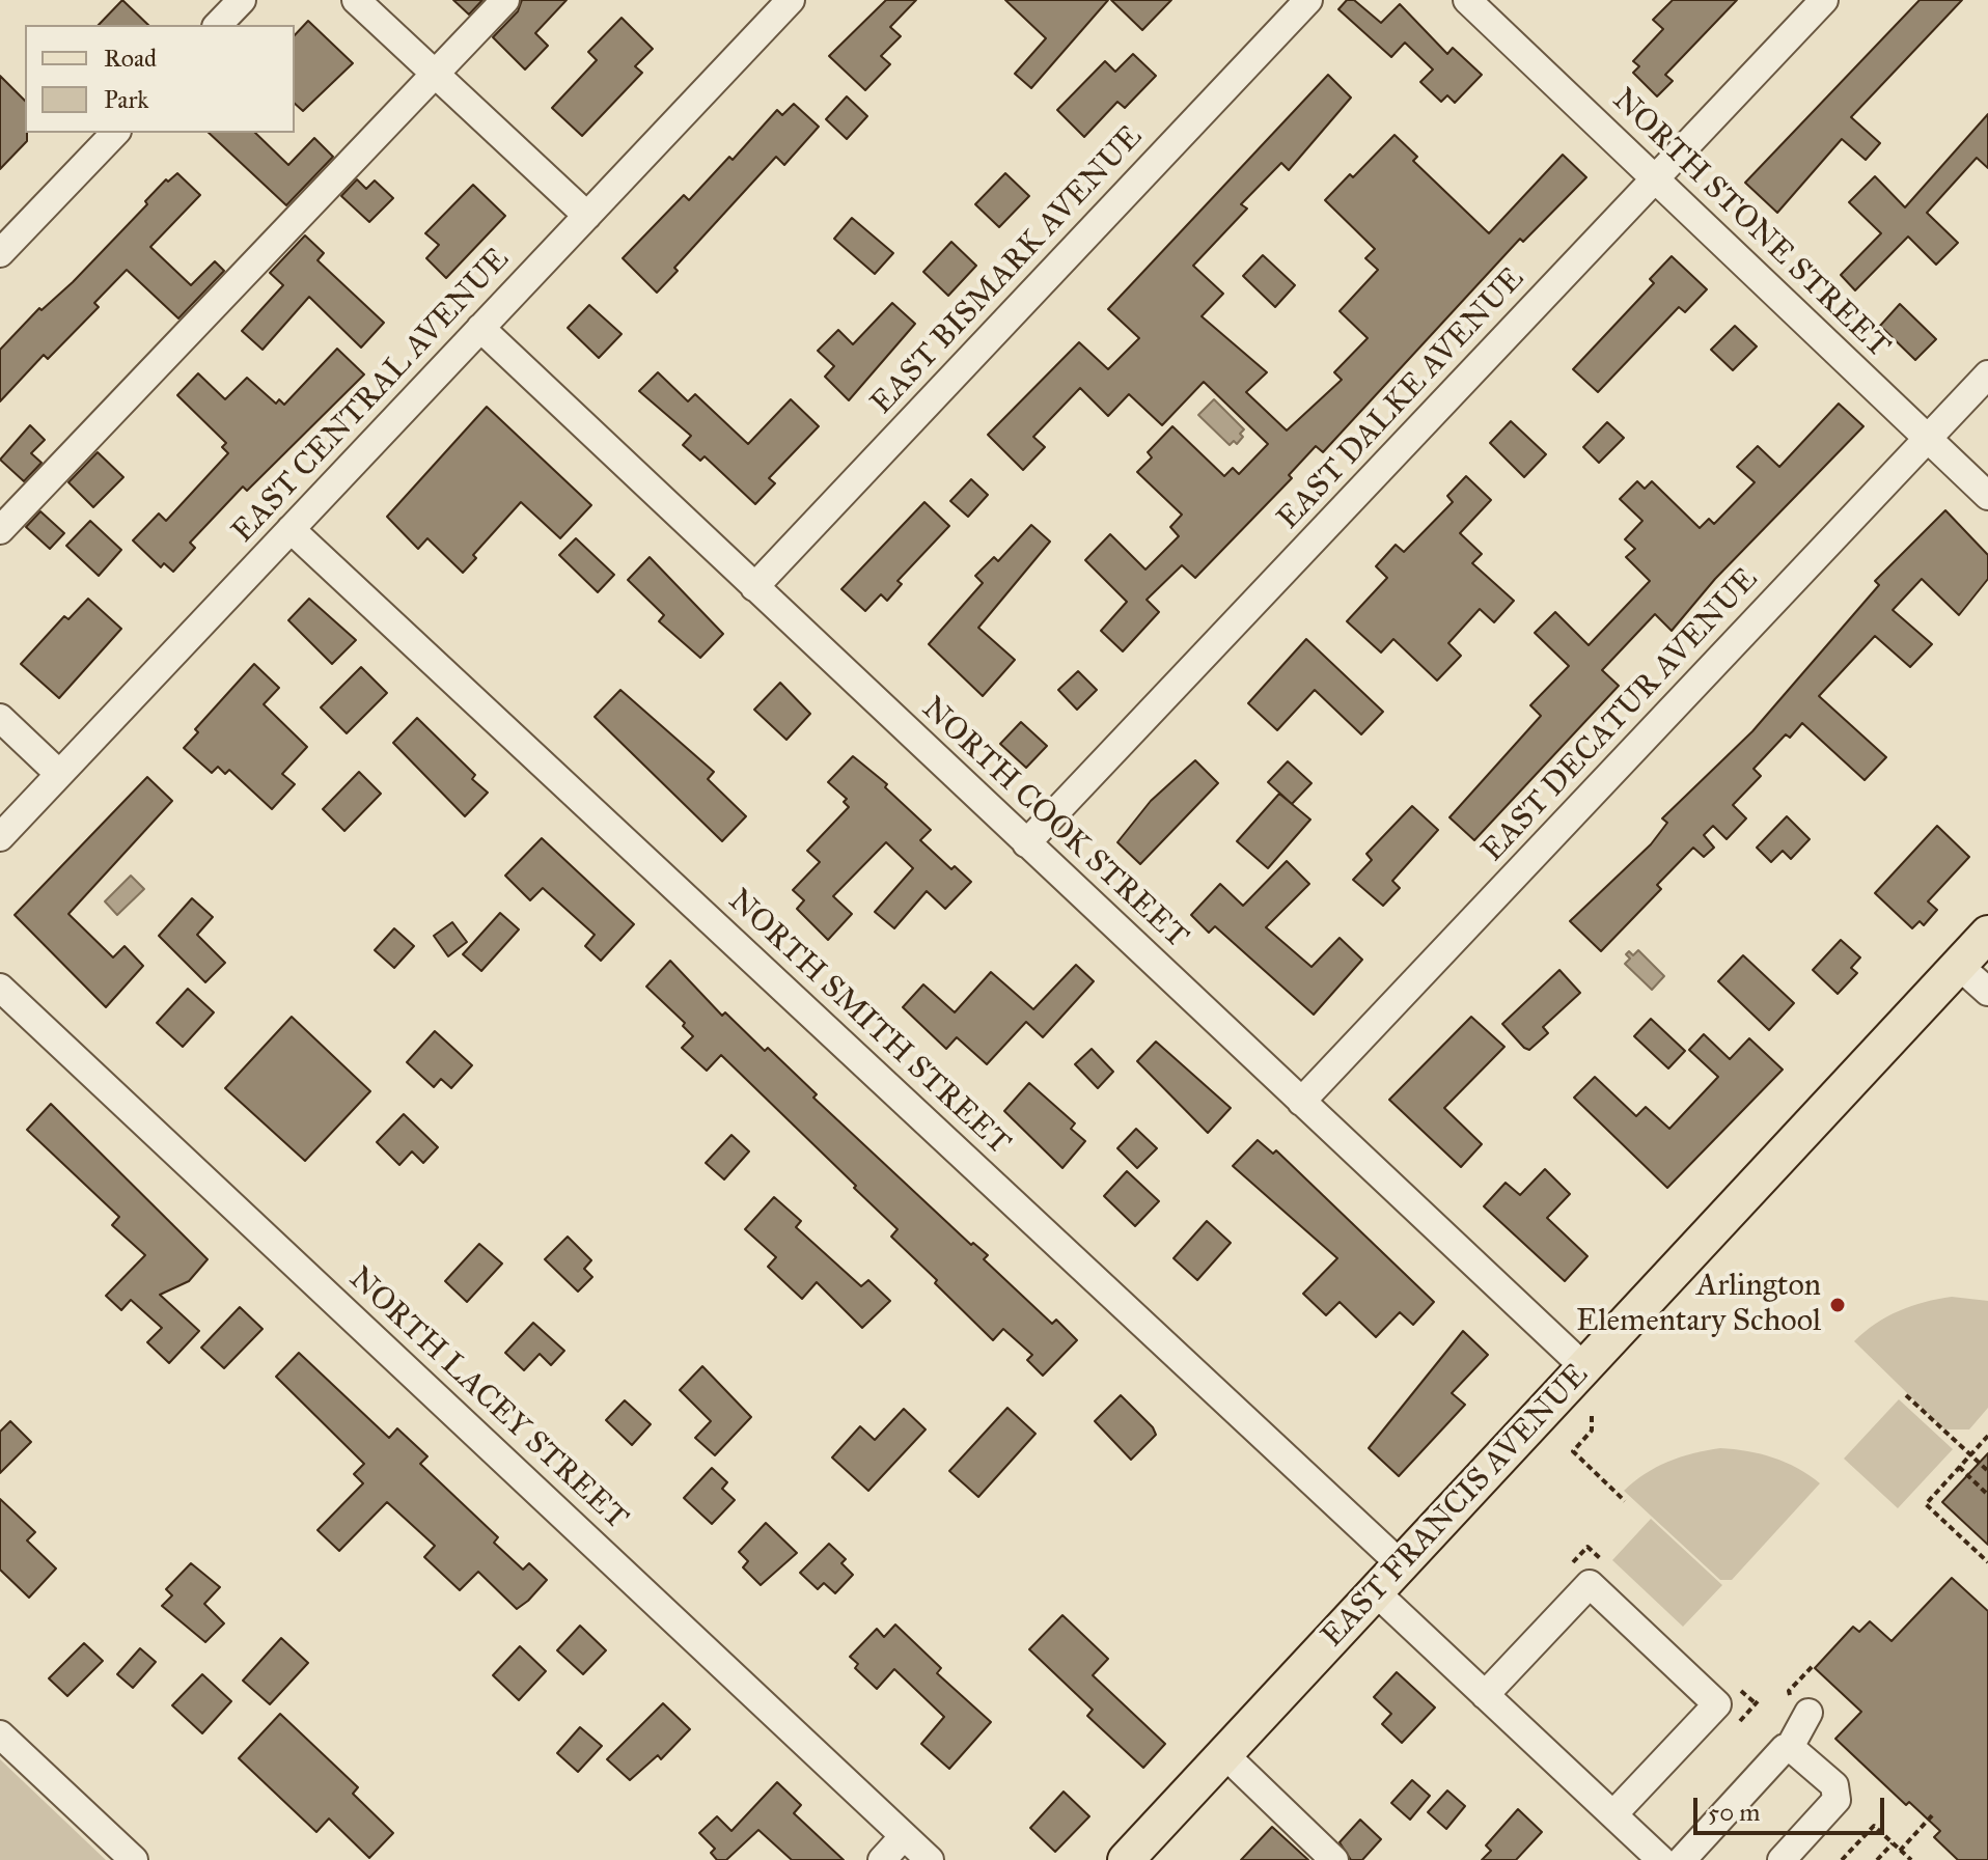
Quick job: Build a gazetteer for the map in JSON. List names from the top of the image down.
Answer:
{
  "streets": {
    "main road": ["EAST FRANCIS AVENUE"],
    "street": [
      "NORTH STONE STREET",
      "EAST BISMARK AVENUE",
      "EAST CENTRAL AVENUE",
      "EAST DALKE AVENUE",
      "EAST DECATUR AVENUE",
      "NORTH COOK STREET",
      "NORTH SMITH STREET",
      "NORTH LACEY STREET"
    ]
  },
  "crossings": [
    ["NORTH STONE STREET", "EAST DALKE AVENUE"],
    ["NORTH STONE STREET", "EAST DECATUR AVENUE"],
    ["EAST BISMARK AVENUE", "NORTH COOK STREET"],
    ["EAST CENTRAL AVENUE", "NORTH COOK STREET"],
    ["EAST CENTRAL AVENUE", "NORTH SMITH STREET"],
    ["EAST DALKE AVENUE", "NORTH COOK STREET"],
    ["EAST DECATUR AVENUE", "NORTH COOK STREET"],
    ["NORTH COOK STREET", "EAST FRANCIS AVENUE"],
    ["NORTH SMITH STREET", "EAST FRANCIS AVENUE"]
  ],
  "places": ["Arlington Elementary School"],
  "legend": ["Road", "Park"],
  "scale_bar": "50 m"
}
